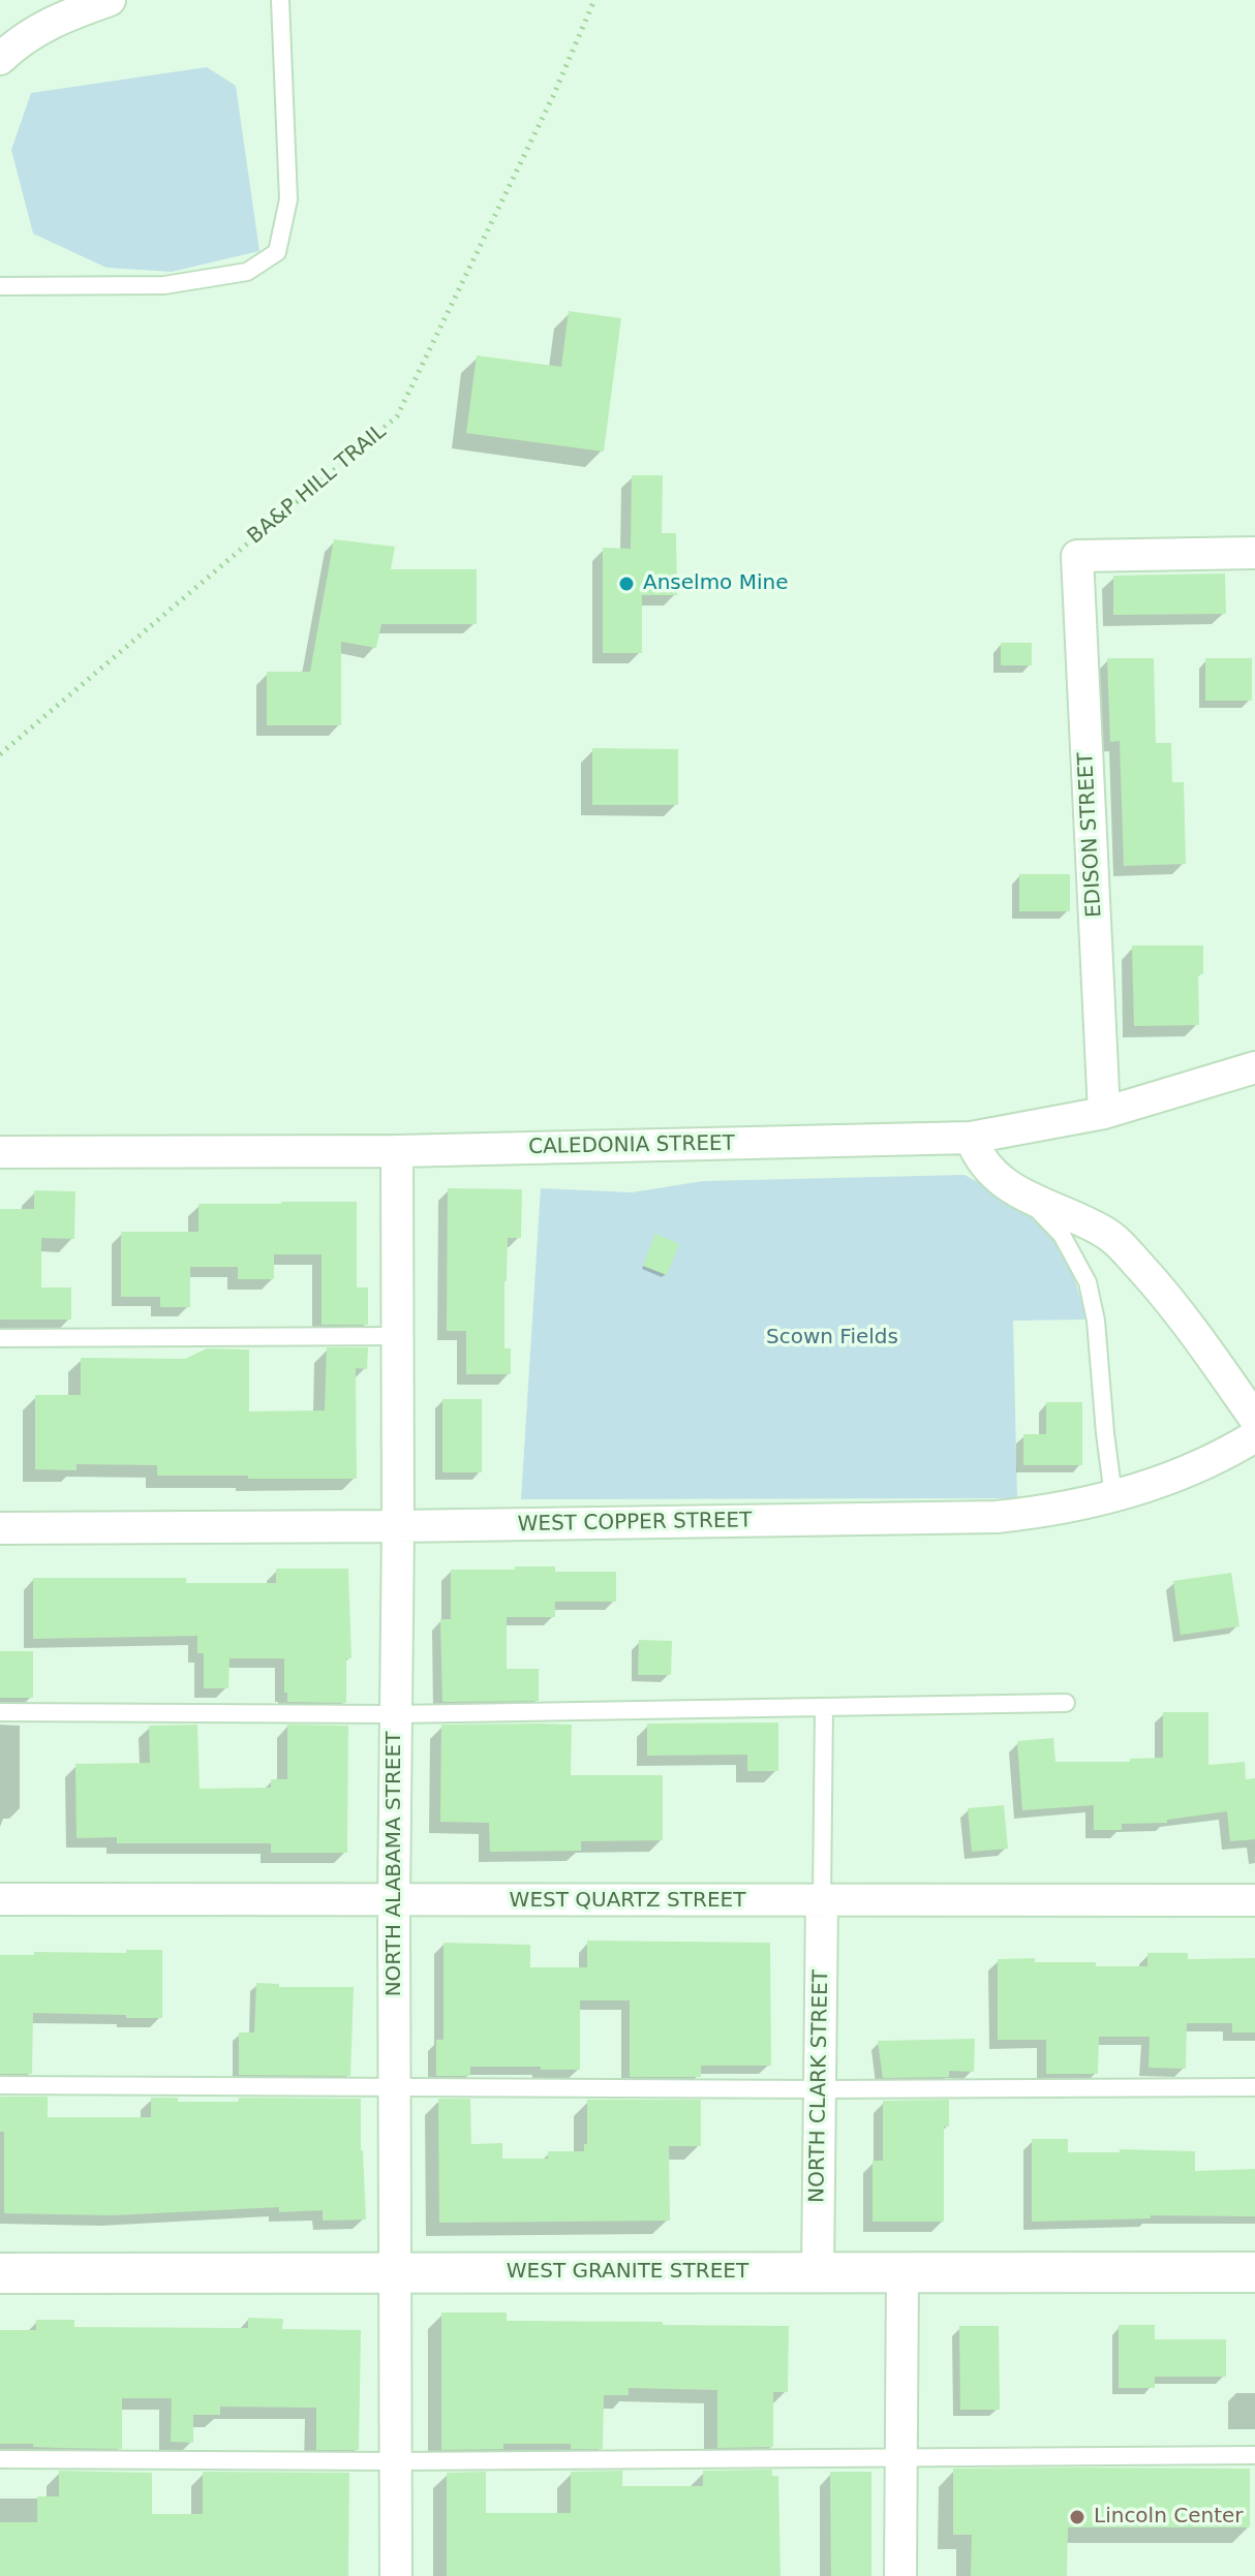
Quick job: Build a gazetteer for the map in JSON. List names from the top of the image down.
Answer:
{
  "streets": {
    "street": [
      "EDISON STREET",
      "CALEDONIA STREET",
      "WEST COPPER STREET",
      "NORTH ALABAMA STREET",
      "WEST QUARTZ STREET",
      "NORTH CLARK STREET",
      "WEST GRANITE STREET"
    ],
    "path": ["BA&P HILL TRAIL"]
  },
  "crossings": [
    ["EDISON STREET", "CALEDONIA STREET"],
    ["CALEDONIA STREET", "NORTH ALABAMA STREET"],
    ["WEST COPPER STREET", "NORTH ALABAMA STREET"],
    ["NORTH ALABAMA STREET", "WEST QUARTZ STREET"],
    ["NORTH ALABAMA STREET", "WEST GRANITE STREET"],
    ["WEST QUARTZ STREET", "NORTH CLARK STREET"],
    ["NORTH CLARK STREET", "WEST GRANITE STREET"]
  ],
  "parks": ["Scown Fields"],
  "places": ["Anselmo Mine", "Lincoln Center"]
}
